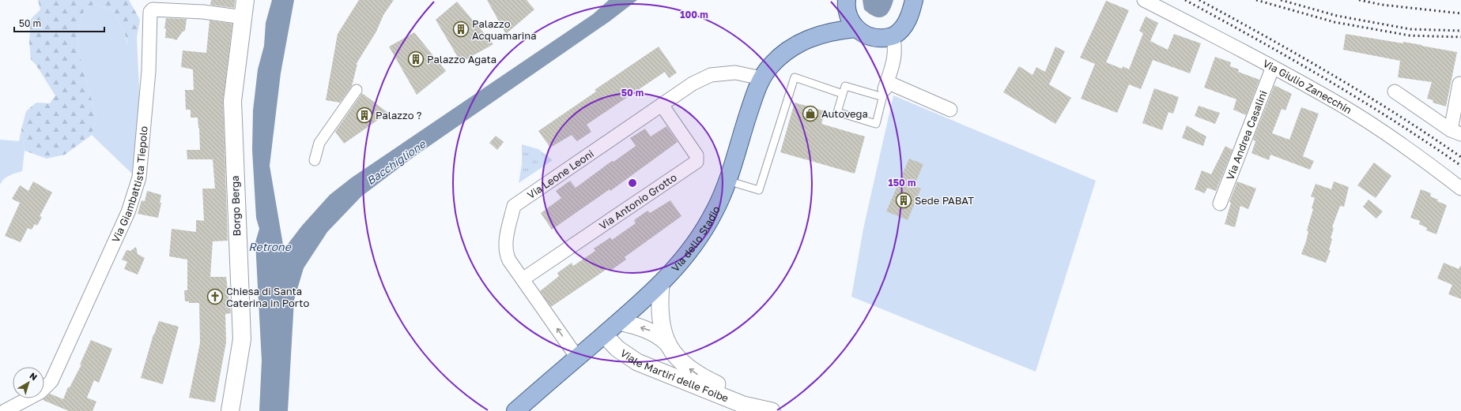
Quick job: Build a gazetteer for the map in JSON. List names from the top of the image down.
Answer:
{
  "streets": {
    "main road": ["Borgo Berga", "Via dello Stadio"],
    "street": [
      "Via Giulio Zanecchin",
      "Via Andrea Casalini",
      "Via Leone Leoni",
      "Via Giambattista Tiepolo",
      "Via Antonio Grotto",
      "Viale Martiri delle Foibe"
    ]
  },
  "crossings": [
    ["Via Giulio Zanecchin", "Via Andrea Casalini"],
    ["Via Leone Leoni", "Via Antonio Grotto"],
    ["Via Leone Leoni", "Via dello Stadio"],
    ["Via Giambattista Tiepolo", "Borgo Berga"],
    ["Via dello Stadio", "Viale Martiri delle Foibe"]
  ],
  "water": ["Bacchiglione", "Retrone"],
  "places": {
    "building": [
      "Palazzo Acquamarina",
      "Palazzo Agata",
      "Palazzo ?",
      "Sede PABAT"
    ],
    "shop": ["Autovega"],
    "church": ["Chiesa di Santa Caterina in Porto"]
  },
  "scale_bar": "50 m",
  "north": "top right",
  "rings": ["100 m", "50 m", "150 m"]
}
